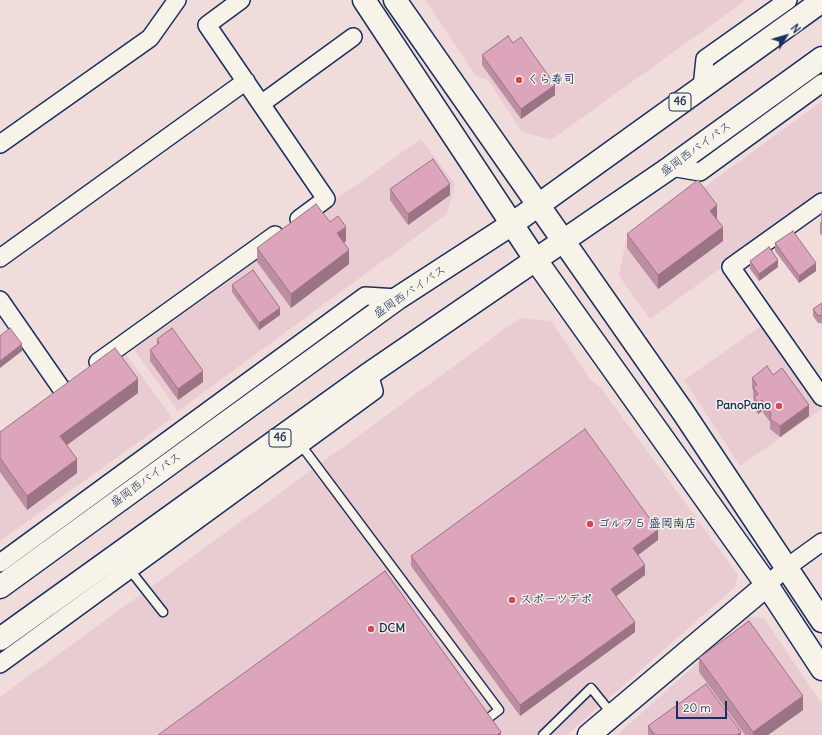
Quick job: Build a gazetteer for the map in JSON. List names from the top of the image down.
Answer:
{
  "streets": {
    "main road": ["46", "盛岡西バイパス"]
  },
  "places": [
    "くら寿司",
    "PanoPano",
    "ゴルフ５ 盛岡南店",
    "スポーツデポ",
    "DCM"
  ],
  "scale_bar": "20 m",
  "north": "top right"
}
